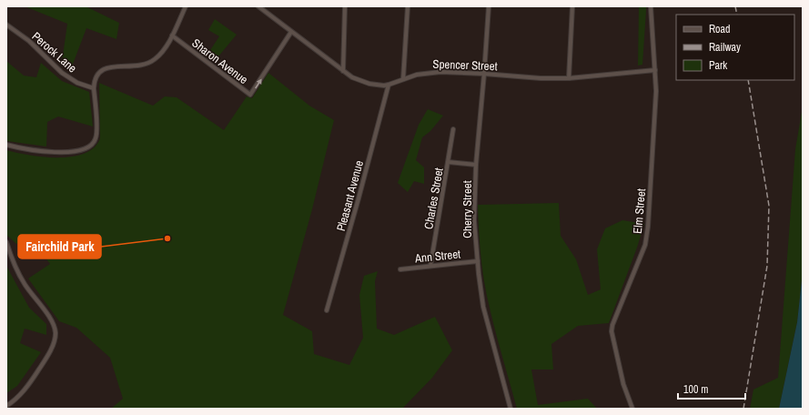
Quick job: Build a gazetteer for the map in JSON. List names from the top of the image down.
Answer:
{
  "streets": {
    "street": [
      "Perock Lane",
      "Sharon Avenue",
      "Spencer Street",
      "Pleasant Avenue",
      "Charles Street",
      "Cherry Street",
      "Elm Street",
      "Ann Street"
    ]
  },
  "crossings": [
    ["Sharon Avenue", "Spencer Street"],
    ["Spencer Street", "Pleasant Avenue"],
    ["Spencer Street", "Cherry Street"],
    ["Spencer Street", "Elm Street"],
    ["Charles Street", "Cherry Street"],
    ["Charles Street", "Ann Street"],
    ["Cherry Street", "Ann Street"]
  ],
  "places": ["Fairchild Park"],
  "legend": ["Road", "Railway", "Park"],
  "scale_bar": "100 m"
}
